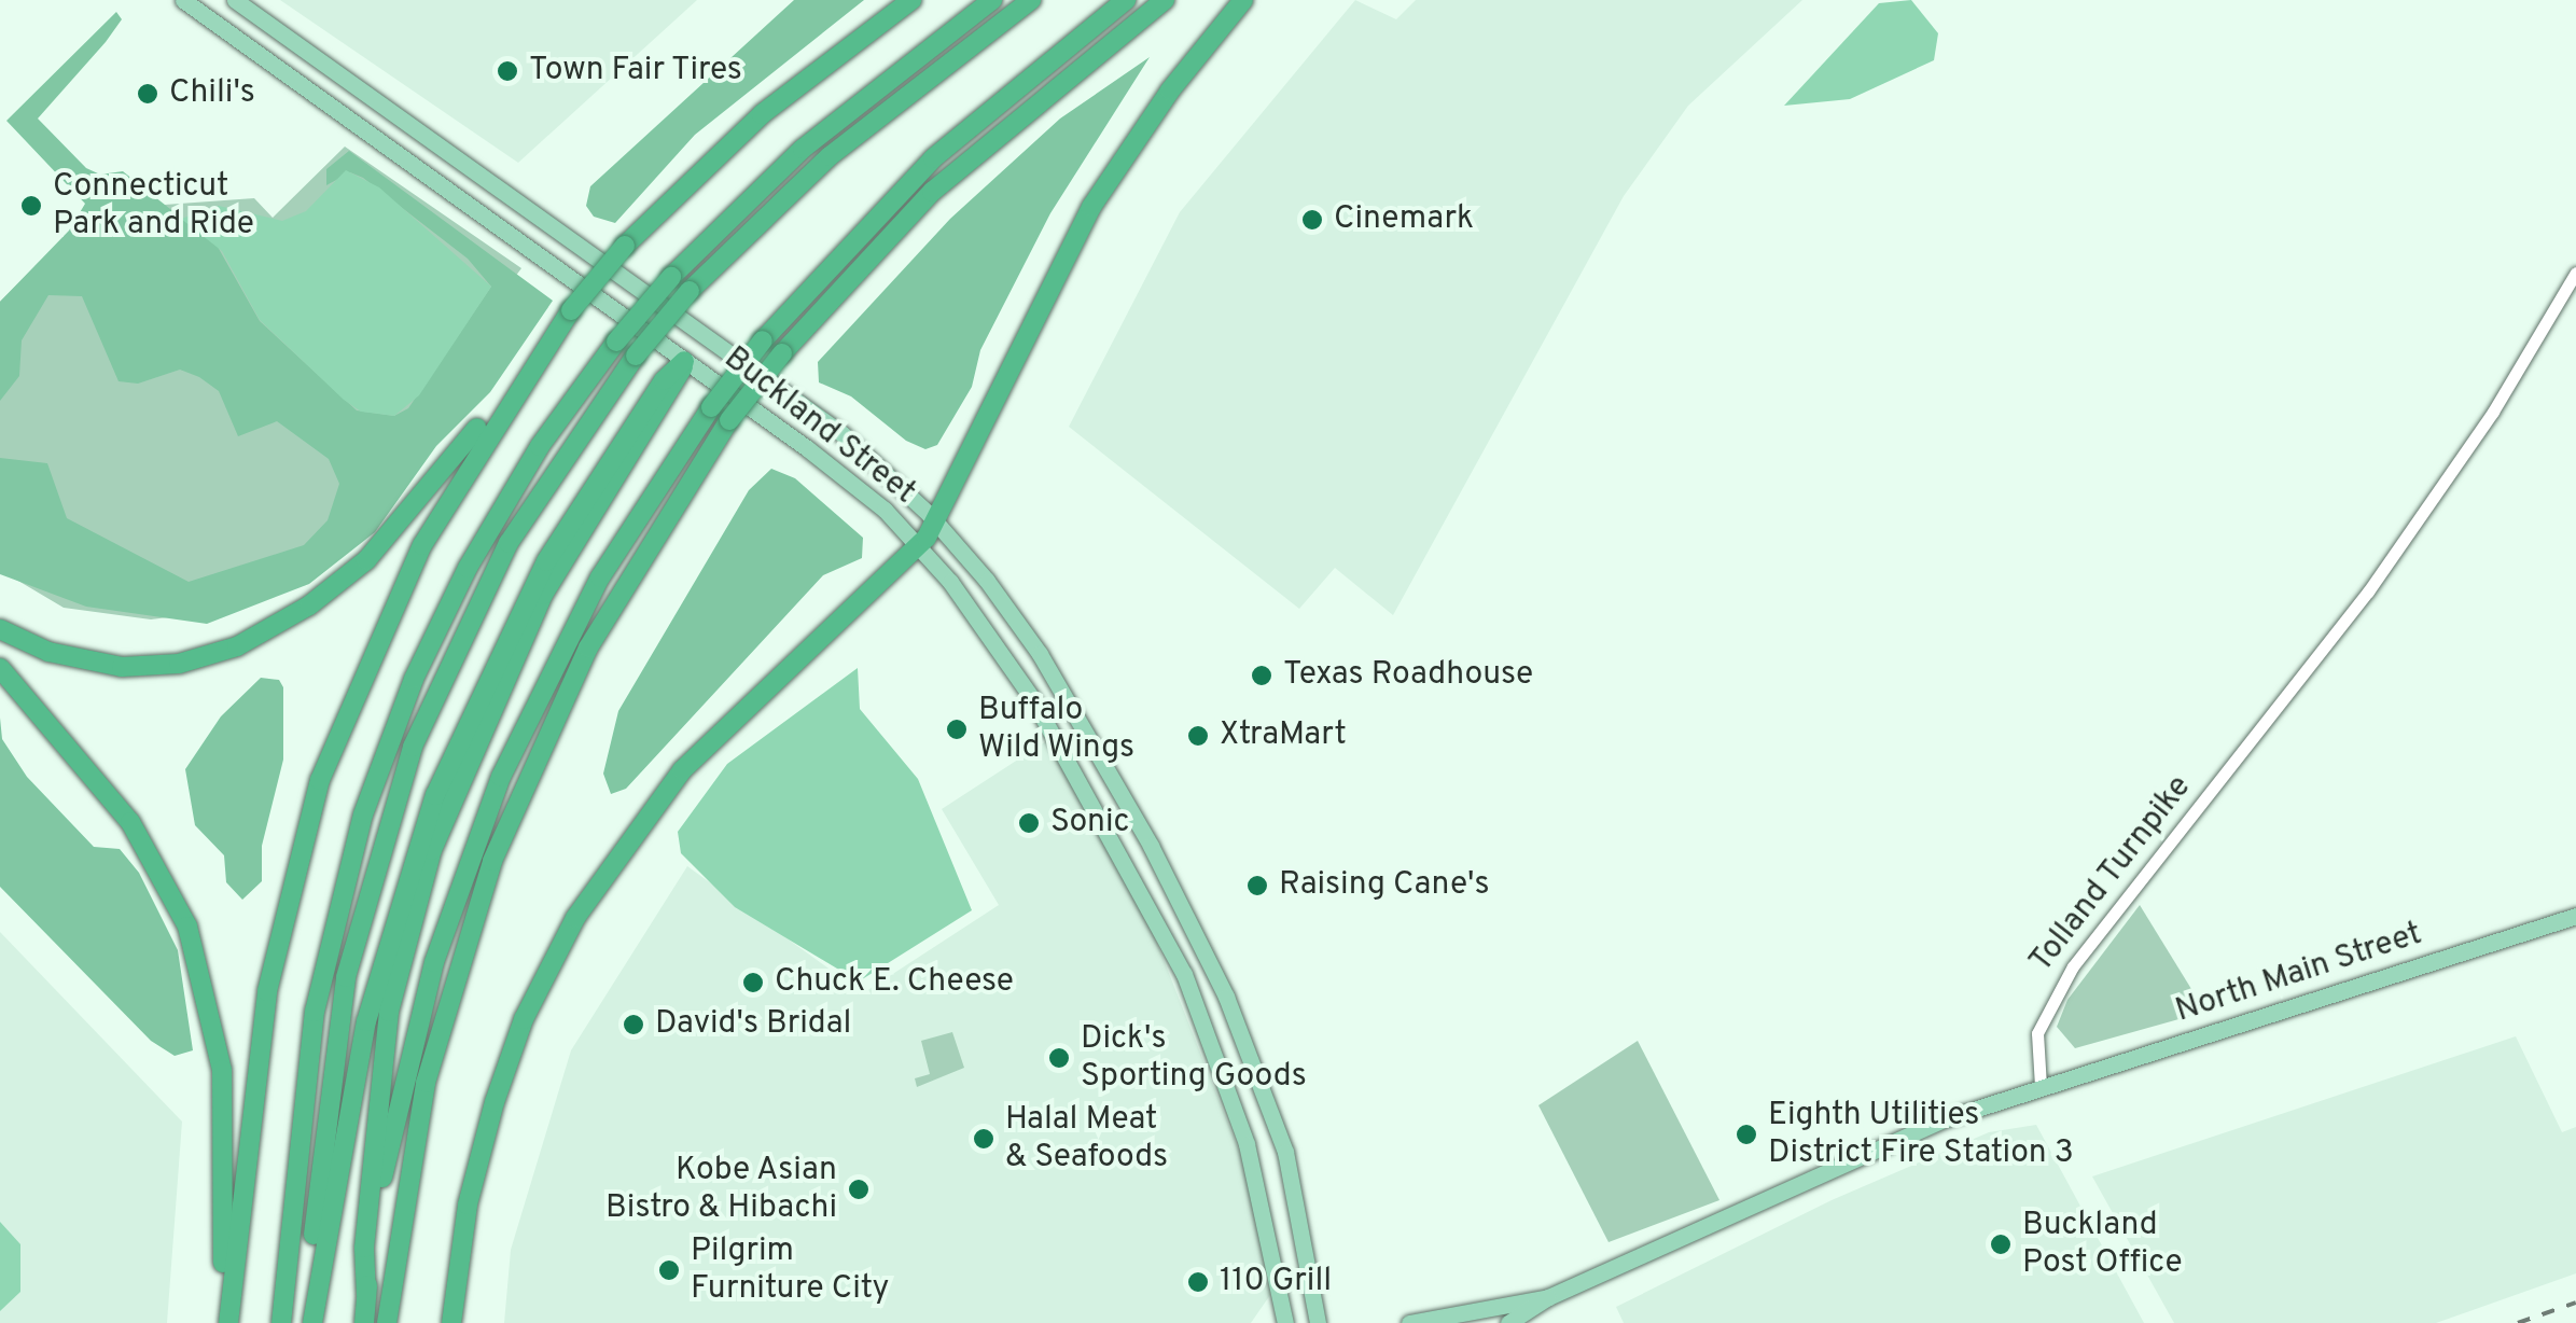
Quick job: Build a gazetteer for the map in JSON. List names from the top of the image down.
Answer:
{
  "streets": {
    "main road": ["Buckland Street", "North Main Street"],
    "street": ["Tolland Turnpike"]
  },
  "crossings": [
    ["Tolland Turnpike", "North Main Street"]
  ],
  "places": [
    "Town Fair Tires",
    "Chili's",
    "Connecticut Park and Ride",
    "Cinemark",
    "Texas Roadhouse",
    "Buffalo Wild Wings",
    "XtraMart",
    "Sonic",
    "Raising Cane's",
    "Chuck E. Cheese",
    "David's Bridal",
    "Dick's Sporting Goods",
    "Eighth Utilities District Fire Station 3",
    "Halal Meat & Seafoods",
    "Kobe Asian Bistro & Hibachi",
    "Buckland Post Office",
    "Pilgrim Furniture City",
    "110 Grill"
  ]
}
